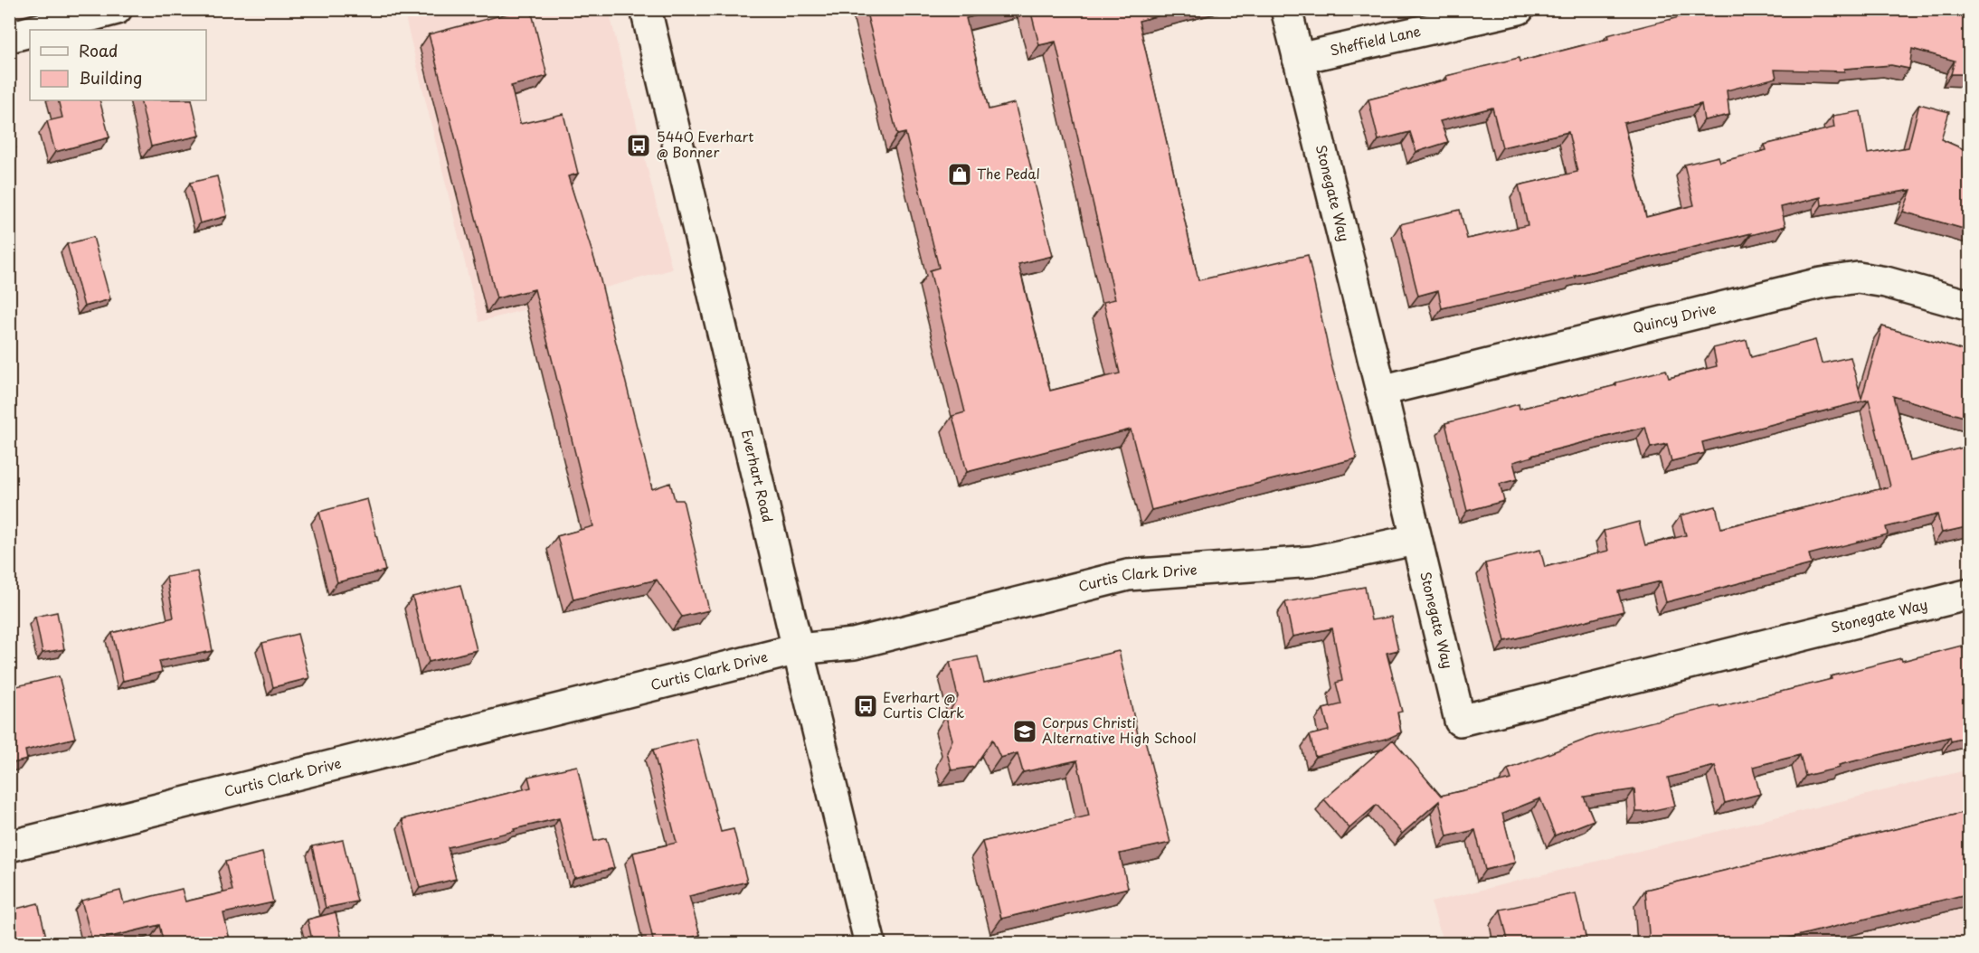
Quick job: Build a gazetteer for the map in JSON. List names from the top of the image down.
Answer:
{
  "streets": {
    "street": [
      "Sheffield Lane",
      "Stonegate Way",
      "Quincy Drive",
      "Everhart Road",
      "Curtis Clark Drive"
    ]
  },
  "crossings": [
    ["Sheffield Lane", "Stonegate Way"],
    ["Stonegate Way", "Quincy Drive"],
    ["Stonegate Way", "Curtis Clark Drive"],
    ["Everhart Road", "Curtis Clark Drive"]
  ],
  "places": {
    "bus stop": ["5440 Everhart @ Bonner", "Everhart @ Curtis Clark"],
    "shop": ["The Pedal"],
    "school or university": ["Corpus Christi Alternative High School"]
  },
  "legend": ["Road", "Building"]
}
